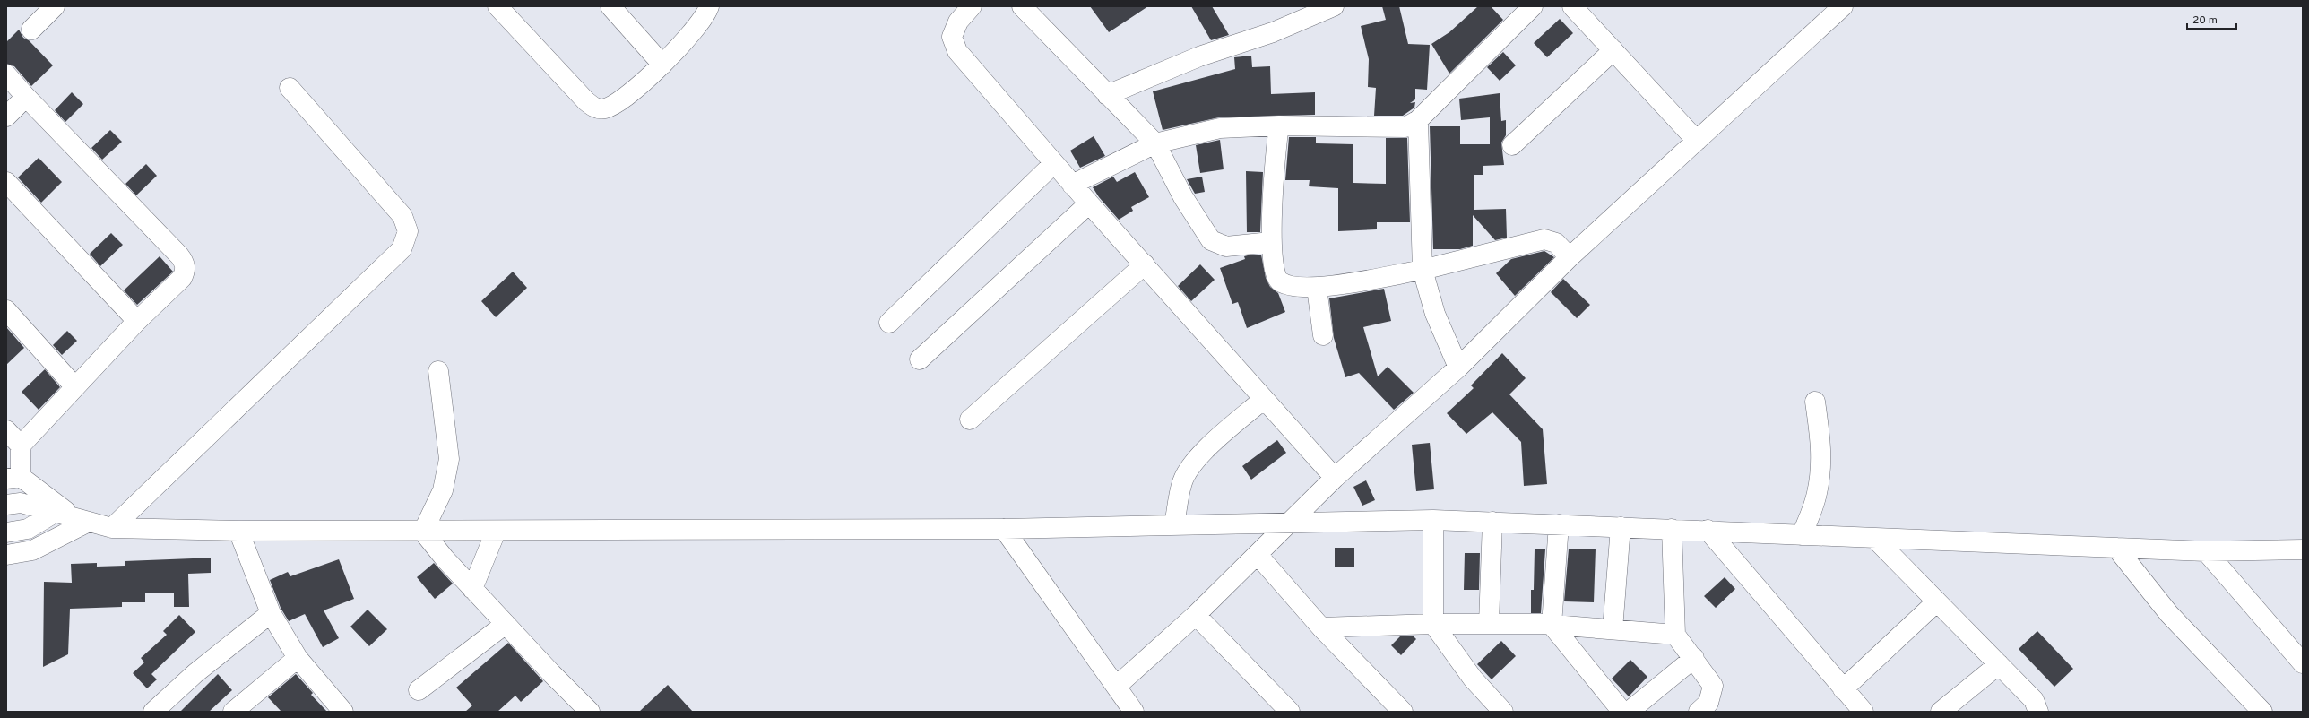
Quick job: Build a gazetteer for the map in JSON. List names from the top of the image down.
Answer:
{
  "scale_bar": "20 m"
}
